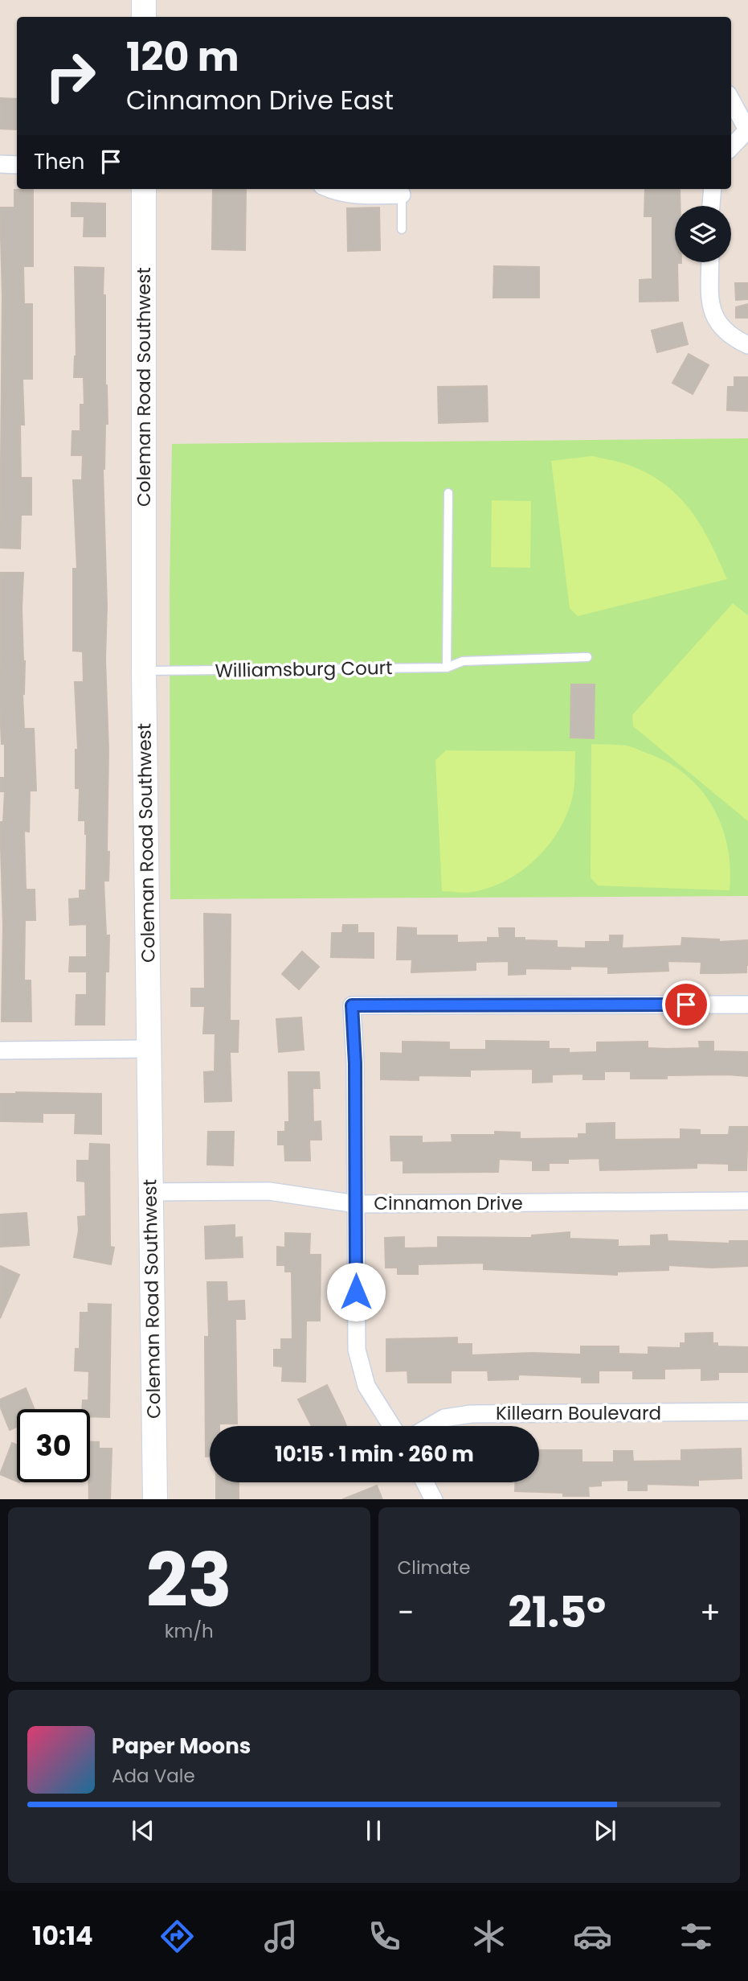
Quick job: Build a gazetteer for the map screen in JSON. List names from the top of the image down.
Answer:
{
  "streets": {
    "street": ["Coleman Road Southwest", "Cinnamon Drive", "Killearn Boulevard"],
    "lane": ["Williamsburg Court"]
  },
  "crossings": [
    ["Coleman Road Southwest", "Williamsburg Court"],
    ["Coleman Road Southwest", "Cinnamon Drive"]
  ],
  "page": {
    "turn": ["120 m", "Cinnamon Drive East"],
    "then": "Then",
    "limit": "30",
    "trip": "10:15 · 1 min · 260 m",
    "tile": [
      ["23", "km/h"],
      "Climate"
    ],
    "heat": ["−", "21.5°", "+"],
    "song": ["Paper Moons", "Ada Vale"],
    "tabs": "10:14"
  }
}
